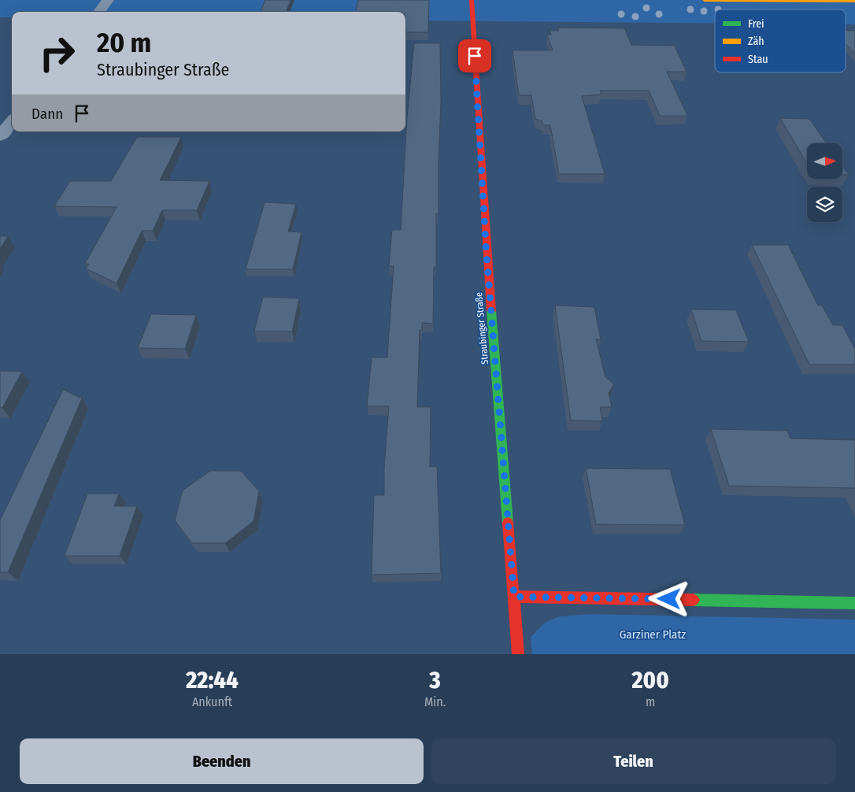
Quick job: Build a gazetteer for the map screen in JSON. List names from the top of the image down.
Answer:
{
  "streets": {
    "street": ["Straubinger Straße"]
  },
  "parks": ["Garziner Platz"],
  "legend": ["Frei", "Zäh", "Stau"],
  "north": "right",
  "page": {
    "turn": ["20 m", "Straubinger Straße"],
    "then": "Dann",
    "eta": [
      "22:44",
      "Ankunft",
      "3",
      "Min.",
      "200",
      "m"
    ],
    "buttons": ["Beenden", "Teilen"]
  }
}
